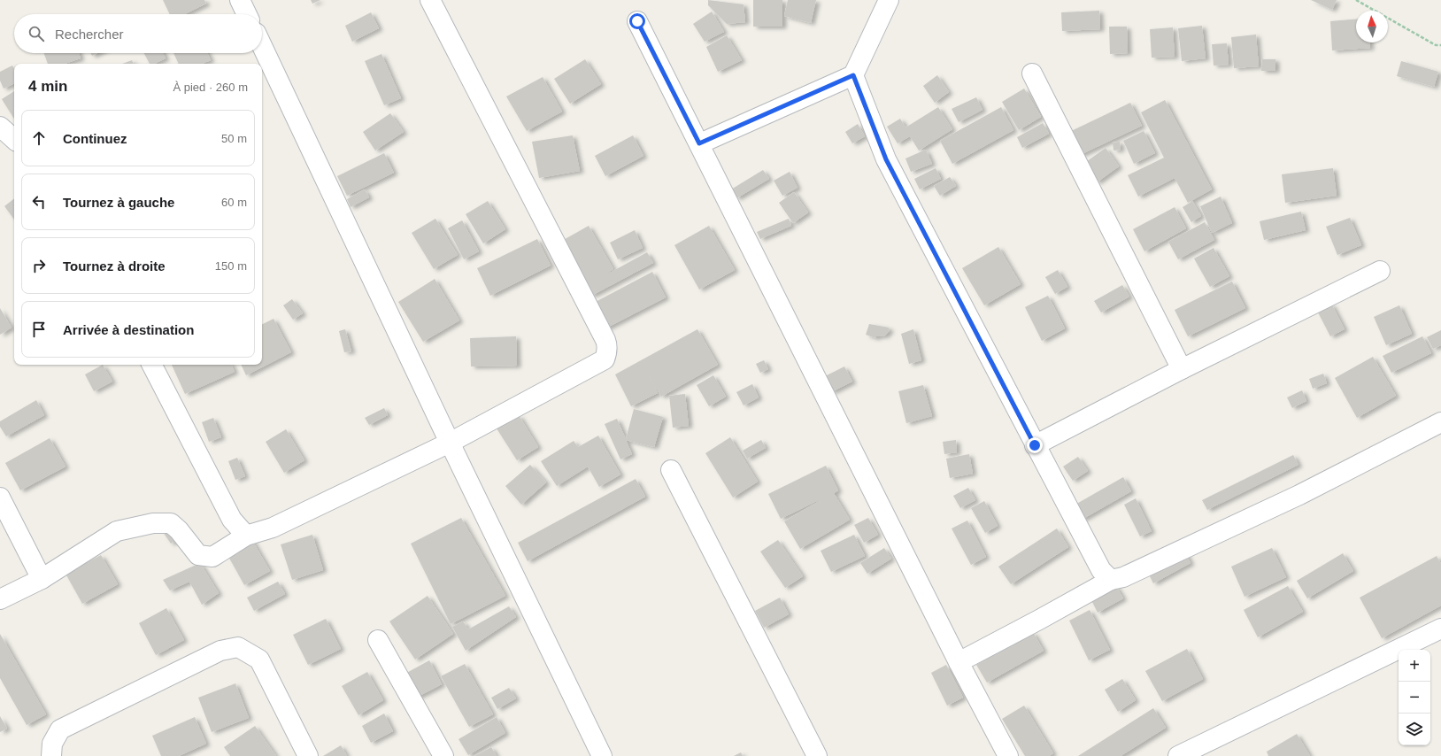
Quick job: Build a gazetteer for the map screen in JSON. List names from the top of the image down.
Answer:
{
  "north": "top",
  "page": {
    "search": "Rechercher",
    "heading": ["4 min", "À pied · 260 m"],
    "list": [
      ["Continuez", "50 m"],
      ["Tournez à gauche", "60 m"],
      ["Tournez à droite", "150 m"],
      "Arrivée à destination"
    ],
    "map_buttons": ["+", "−"]
  }
}
